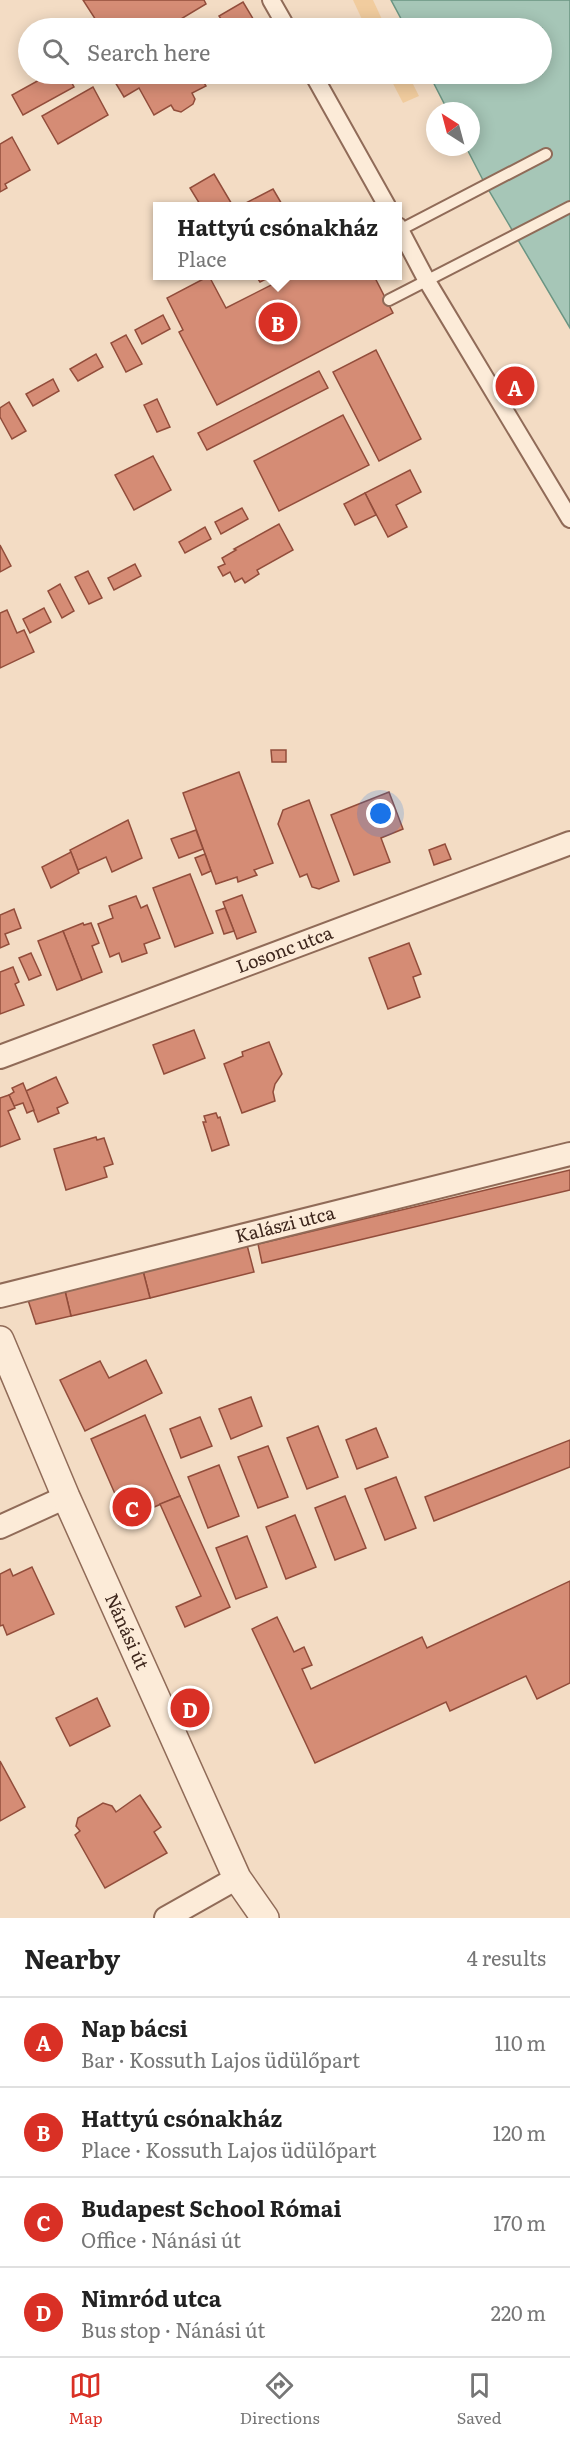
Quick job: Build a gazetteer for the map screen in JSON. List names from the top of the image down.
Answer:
{
  "streets": {
    "street": ["Losonc utca", "Kalászi utca", "Nánási út"]
  },
  "north": "top left",
  "page": {
    "search": "Search here",
    "popup": ["Hattyú csónakház", "Place"],
    "pins": [
      "B",
      "A",
      "C",
      "D"
    ],
    "heading": ["Nearby", "4 results"],
    "list": [
      {
        "mark": "A",
        "name": "Nap bácsi",
        "note": "Bar · Kossuth Lajos üdülőpart",
        "value": "110 m"
      },
      {
        "mark": "B",
        "name": "Hattyú csónakház",
        "note": "Place · Kossuth Lajos üdülőpart",
        "value": "120 m"
      },
      {
        "mark": "C",
        "name": "Budapest School Római",
        "note": "Office · Nánási út",
        "value": "170 m"
      },
      {
        "mark": "D",
        "name": "Nimród utca",
        "note": "Bus stop · Nánási út",
        "value": "220 m"
      }
    ],
    "nav": ["Map", "Directions", "Saved"]
  }
}
